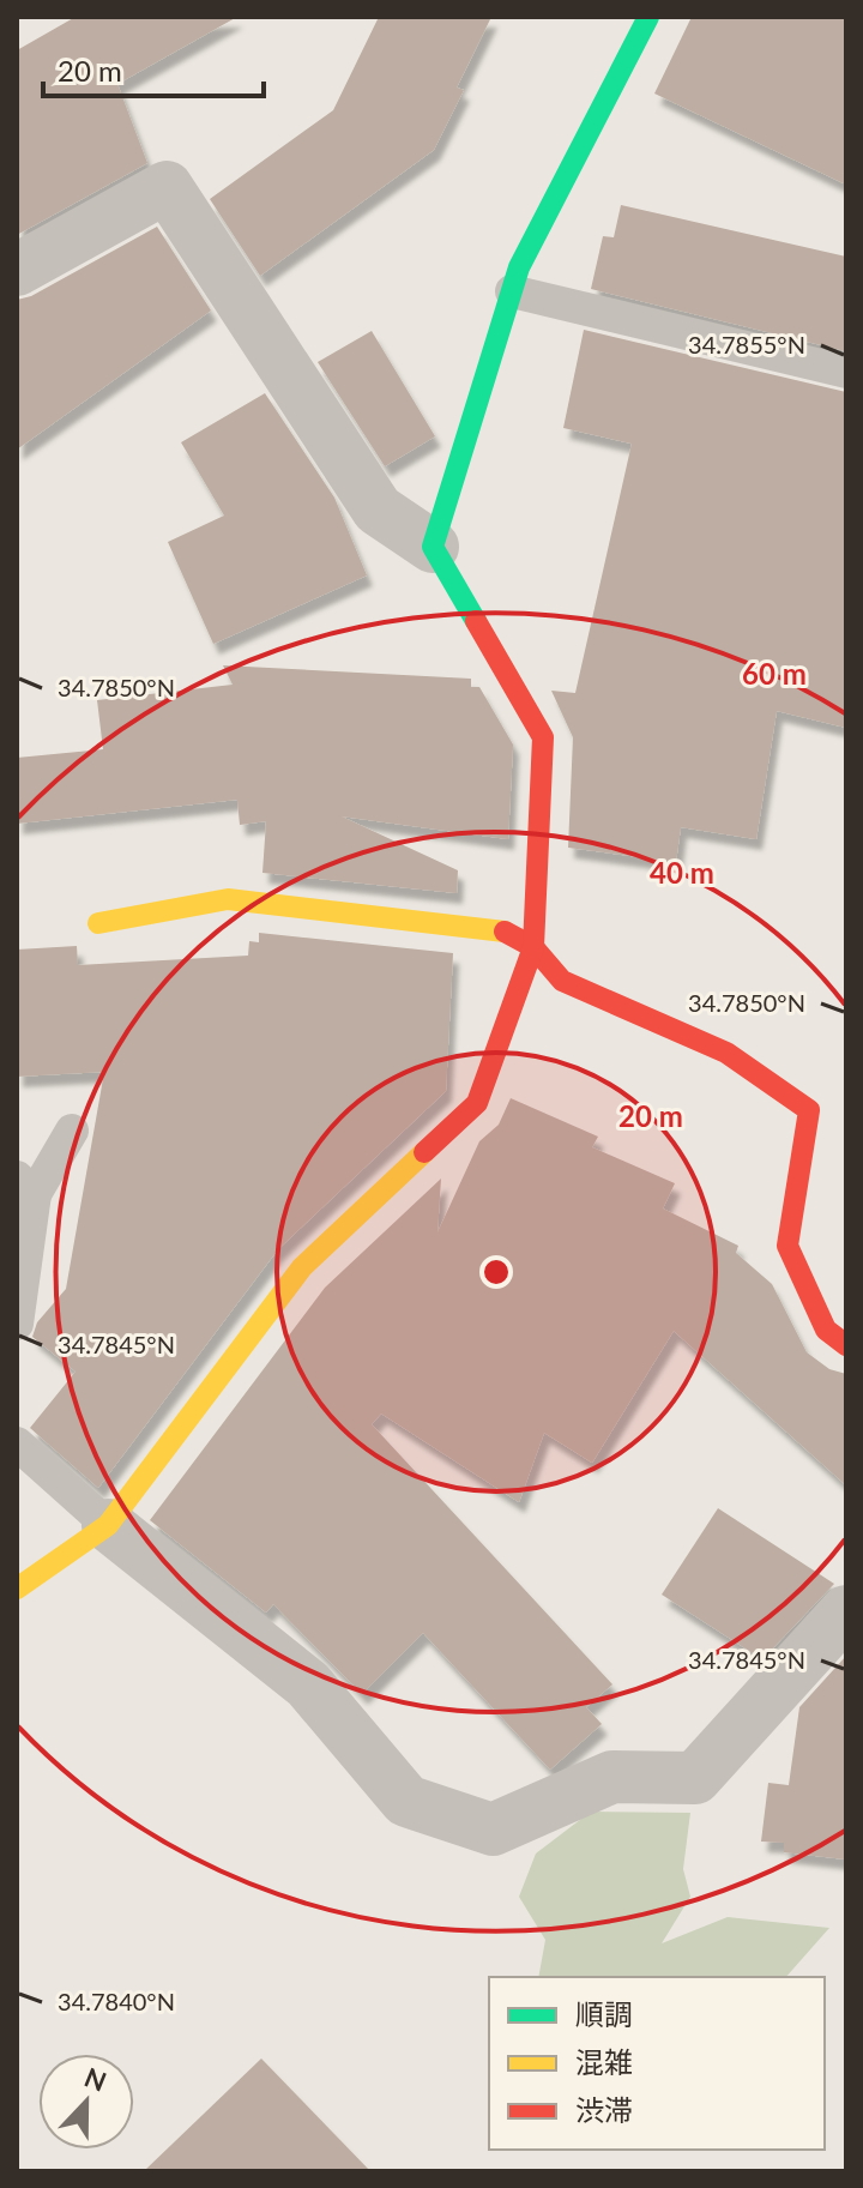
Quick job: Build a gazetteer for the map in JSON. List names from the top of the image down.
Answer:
{
  "legend": ["順調", "混雑", "渋滞"],
  "scale_bar": "20 m",
  "north": "top",
  "coordinates": [
    "34.7855°N",
    "34.7850°N",
    "34.7845°N",
    "34.7840°N"
  ],
  "rings": ["60 m", "40 m", "20 m"]
}
